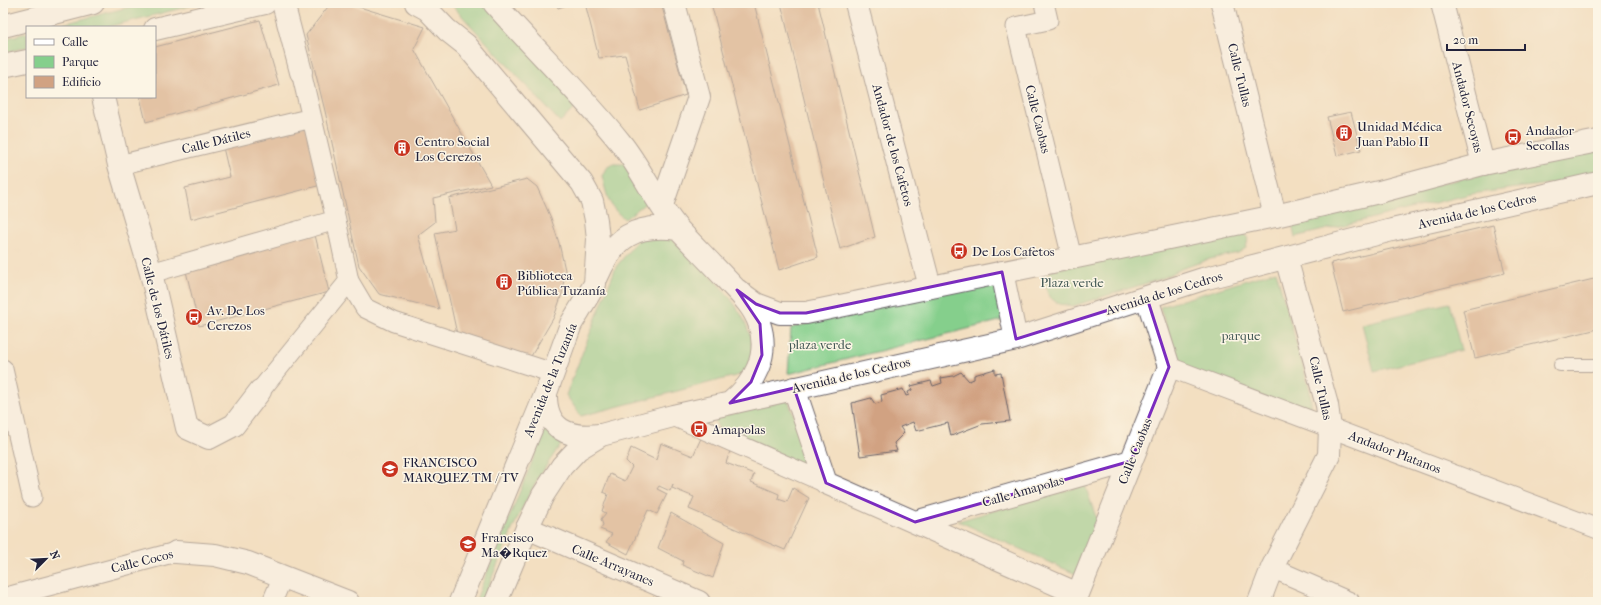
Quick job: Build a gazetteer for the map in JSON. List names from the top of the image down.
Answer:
{
  "streets": {
    "street": [
      "Calle Tullas",
      "Andador Secoyas",
      "Calle Caobas",
      "Calle Dátiles",
      "Andador de los Cafetos",
      "Avenida de los Cedros",
      "Calle de los Dátiles",
      "Avenida de la Tuzanía",
      "Andador Platanos",
      "Calle Amapolas",
      "Calle Cocos",
      "Calle Arrayanes"
    ]
  },
  "crossings": [
    ["Calle Tullas", "Avenida de los Cedros"],
    ["Calle Tullas", "Andador Platanos"],
    ["Calle Caobas", "Andador Platanos"],
    ["Calle Caobas", "Calle Amapolas"],
    ["Calle Dátiles", "Calle de los Dátiles"]
  ],
  "parks": ["Plaza verde", "parque", "plaza verde"],
  "places": {
    "building": ["Unidad Médica Juan Pablo II", "Centro Social Los Cerezos", "Biblioteca Pública Tuzanía"],
    "bus stop": [
      "Andador Secollas",
      "De Los Cafetos",
      "Av. De Los Cerezos",
      "Amapolas"
    ],
    "school or university": ["FRANCISCO MARQUEZ TM / TV", "Francisco Ma�Rquez"]
  },
  "legend": ["Calle", "Parque", "Edificio"],
  "scale_bar": "20 m",
  "north": "top right"
}
